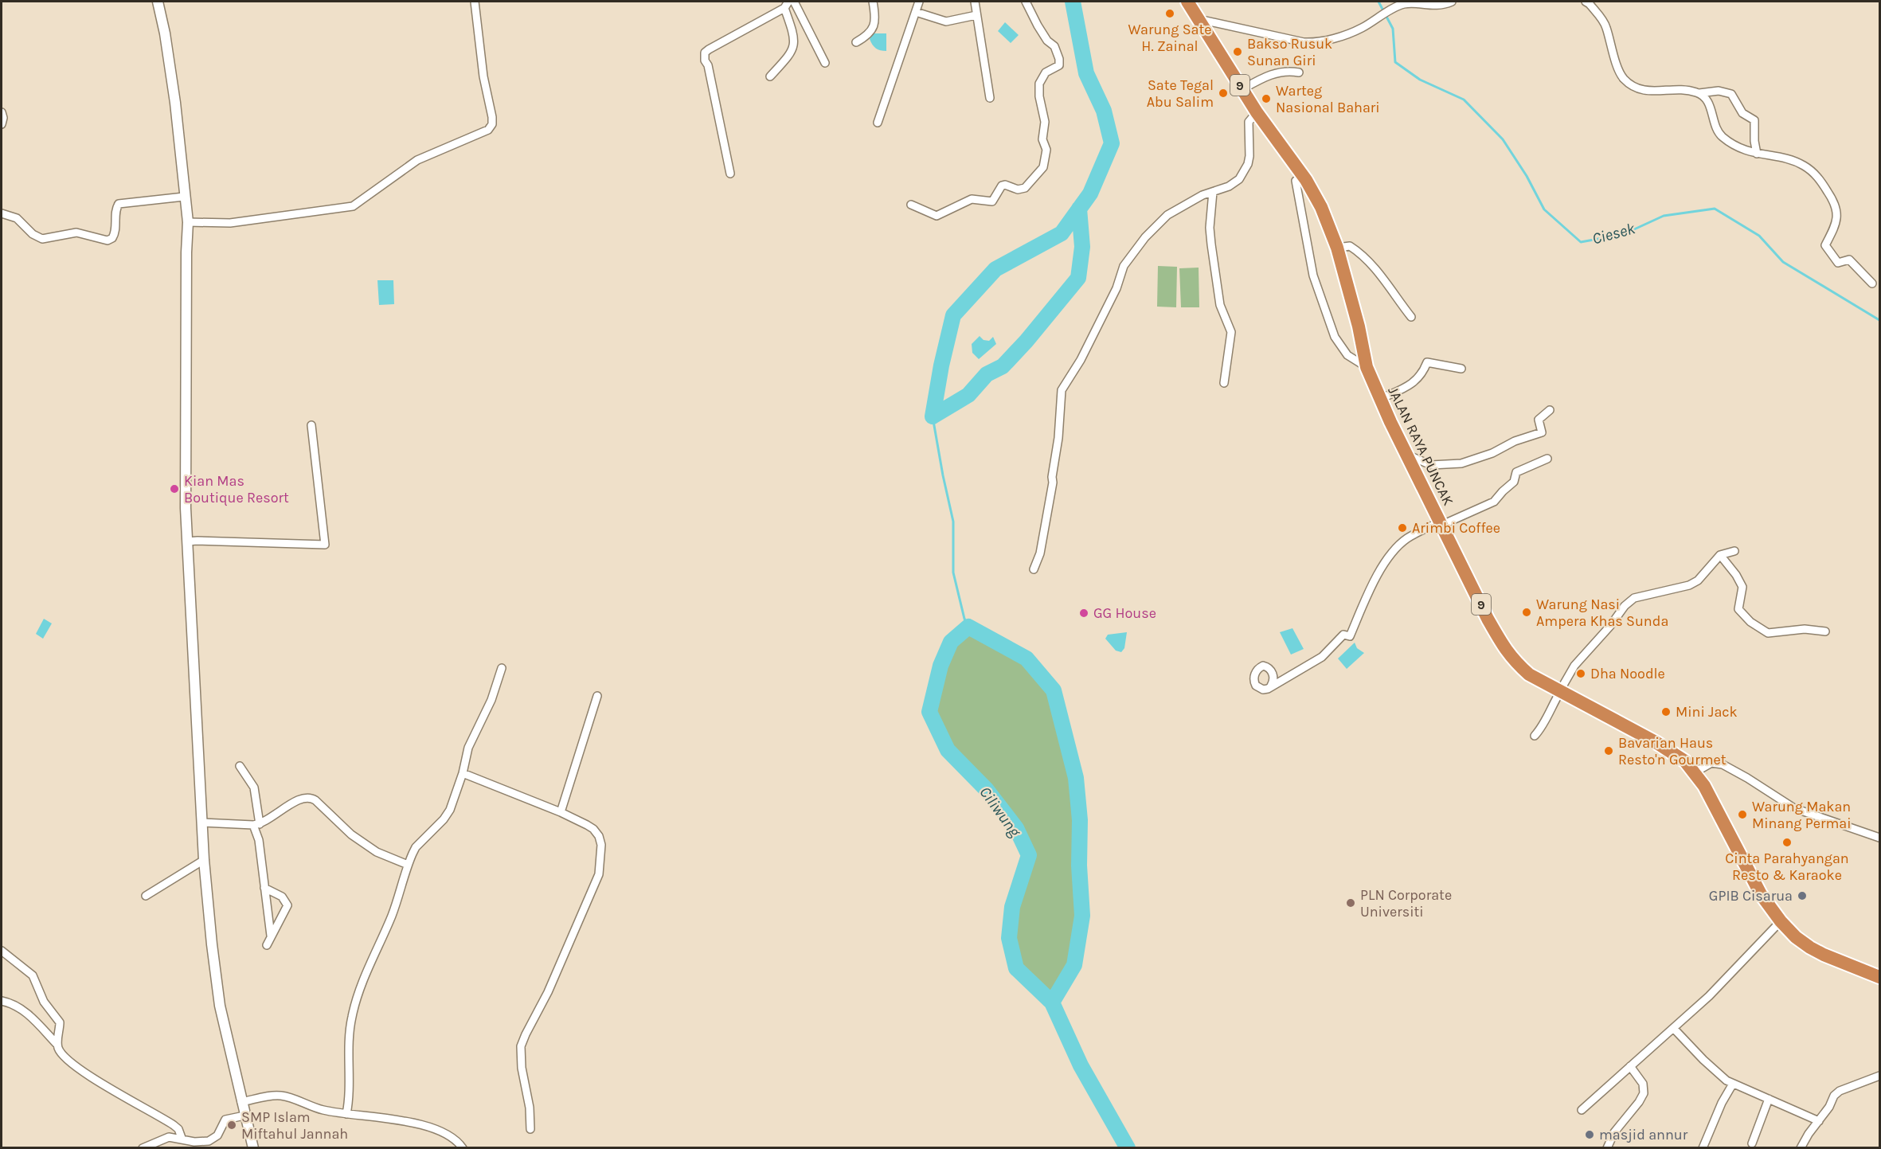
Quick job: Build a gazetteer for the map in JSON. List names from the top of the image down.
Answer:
{
  "streets": {
    "highway": ["9", "JALAN RAYA PUNCAK"]
  },
  "water": ["Ciesek", "Ciliwung"],
  "places": [
    "Warung Sate H. Zainal",
    "Bakso Rusuk Sunan Giri",
    "Sate Tegal Abu Salim",
    "Warteg Nasional Bahari",
    "Kian Mas Boutique Resort",
    "Arimbi Coffee",
    "Warung Nasi Ampera Khas Sunda",
    "GG House",
    "Dha Noodle",
    "Mini Jack",
    "Bavarian Haus Resto'n Gourmet",
    "Warung Makan Minang Permai",
    "Cinta Parahyangan Resto & Karaoke",
    "GPIB Cisarua",
    "PLN Corporate Universiti",
    "SMP Islam Miftahul Jannah",
    "masjid annur"
  ]
}
